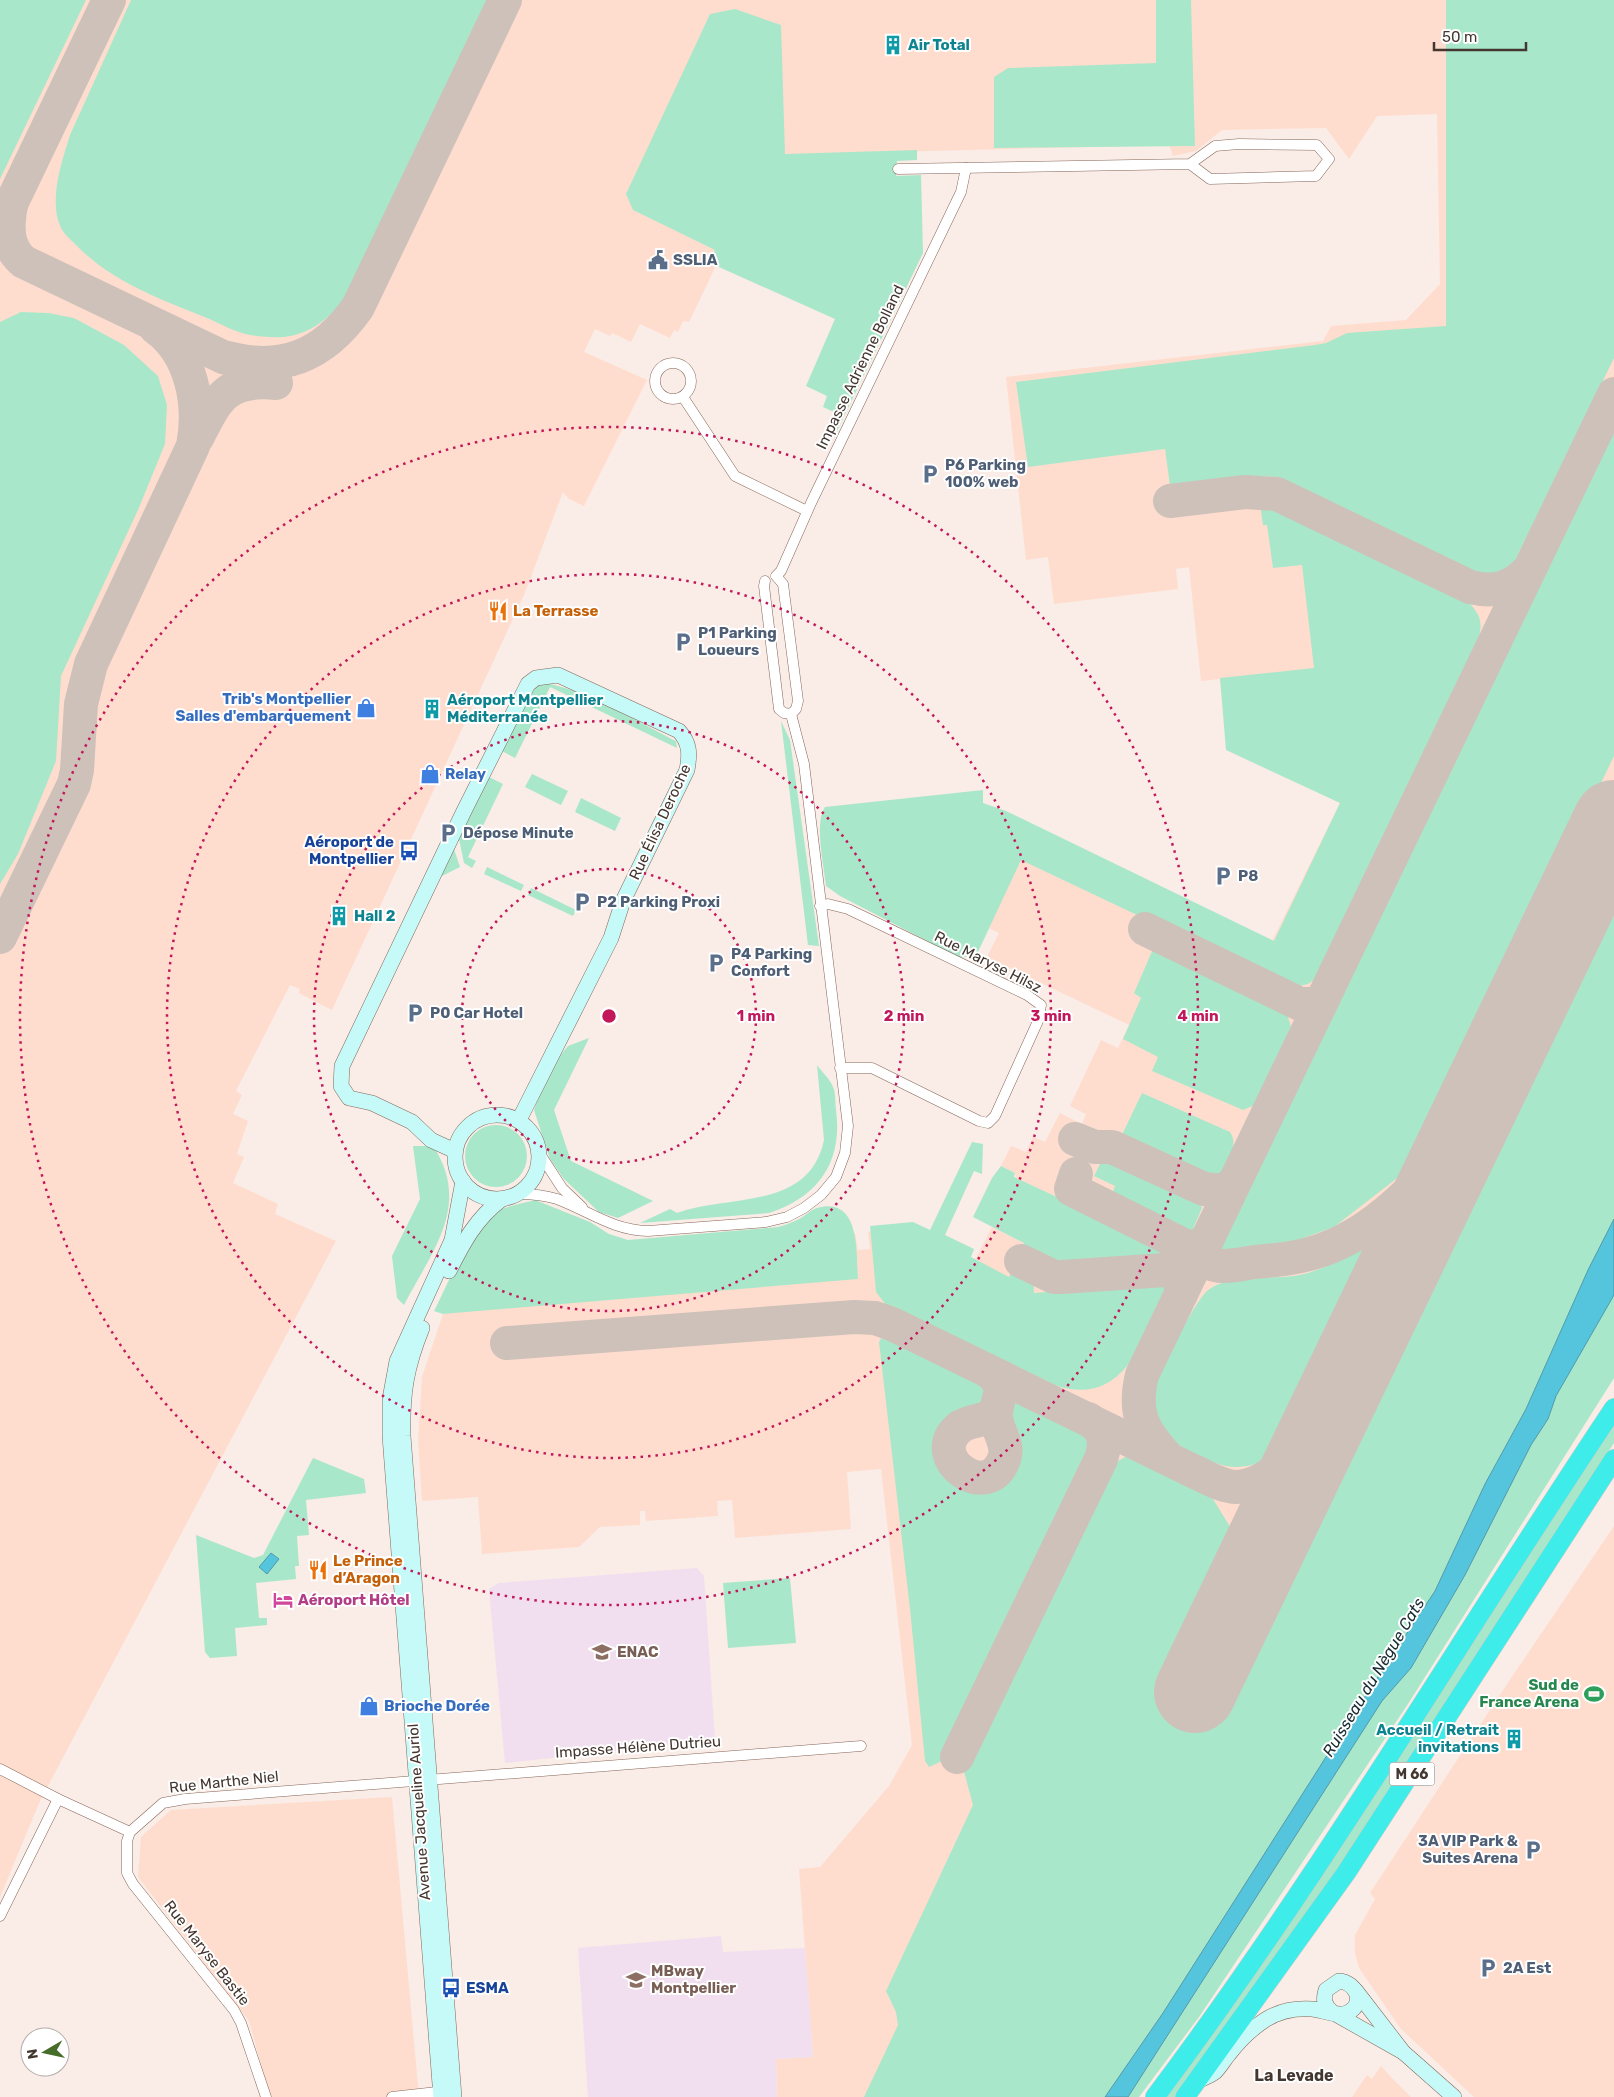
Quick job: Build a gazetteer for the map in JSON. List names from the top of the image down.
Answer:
{
  "streets": {
    "highway": ["M 66"],
    "main road": ["Rue Élisa Deroche", "Avenue Jacqueline Auriol"],
    "street": [
      "Impasse Adrienne Bolland",
      "Rue Maryse Hilsz",
      "Impasse Hélène Dutrieu",
      "Rue Marthe Niel",
      "Rue Maryse Bastie"
    ]
  },
  "crossings": [
    ["Rue Élisa Deroche", "Avenue Jacqueline Auriol"],
    ["Impasse Hélène Dutrieu", "Rue Marthe Niel"],
    ["Impasse Hélène Dutrieu", "Avenue Jacqueline Auriol"],
    ["Rue Marthe Niel", "Avenue Jacqueline Auriol"],
    ["Rue Marthe Niel", "Rue Maryse Bastie"]
  ],
  "districts": ["La Levade"],
  "water": ["Ruisseau du Nègue Cats"],
  "places": {
    "building": [
      "Air Total",
      "Aéroport Montpellier Méditerranée",
      "Hall 2",
      "Accueil / Retrait invitations"
    ],
    "public building": ["SSLIA"],
    "parking": [
      "P6 Parking 100% web",
      "P1 Parking Loueurs",
      "Dépose Minute",
      "P8",
      "P2 Parking Proxi",
      "P4 Parking Confort",
      "P0 Car Hotel",
      "3A VIP Park & Suites Arena",
      "2A Est"
    ],
    "restaurant": ["La Terrasse", "Le Prince d’Aragon"],
    "shop": ["Trib's Montpellier Salles d'embarquement", "Relay", "Brioche Dorée"],
    "bus stop": ["Aéroport de Montpellier", "ESMA"],
    "hotel": ["Aéroport Hôtel"],
    "school or university": ["ENAC", "MBway Montpellier"],
    "sports": ["Sud de France Arena"]
  },
  "scale_bar": "50 m",
  "north": "left",
  "rings": [
    "1 min",
    "2 min",
    "3 min",
    "4 min"
  ]
}
